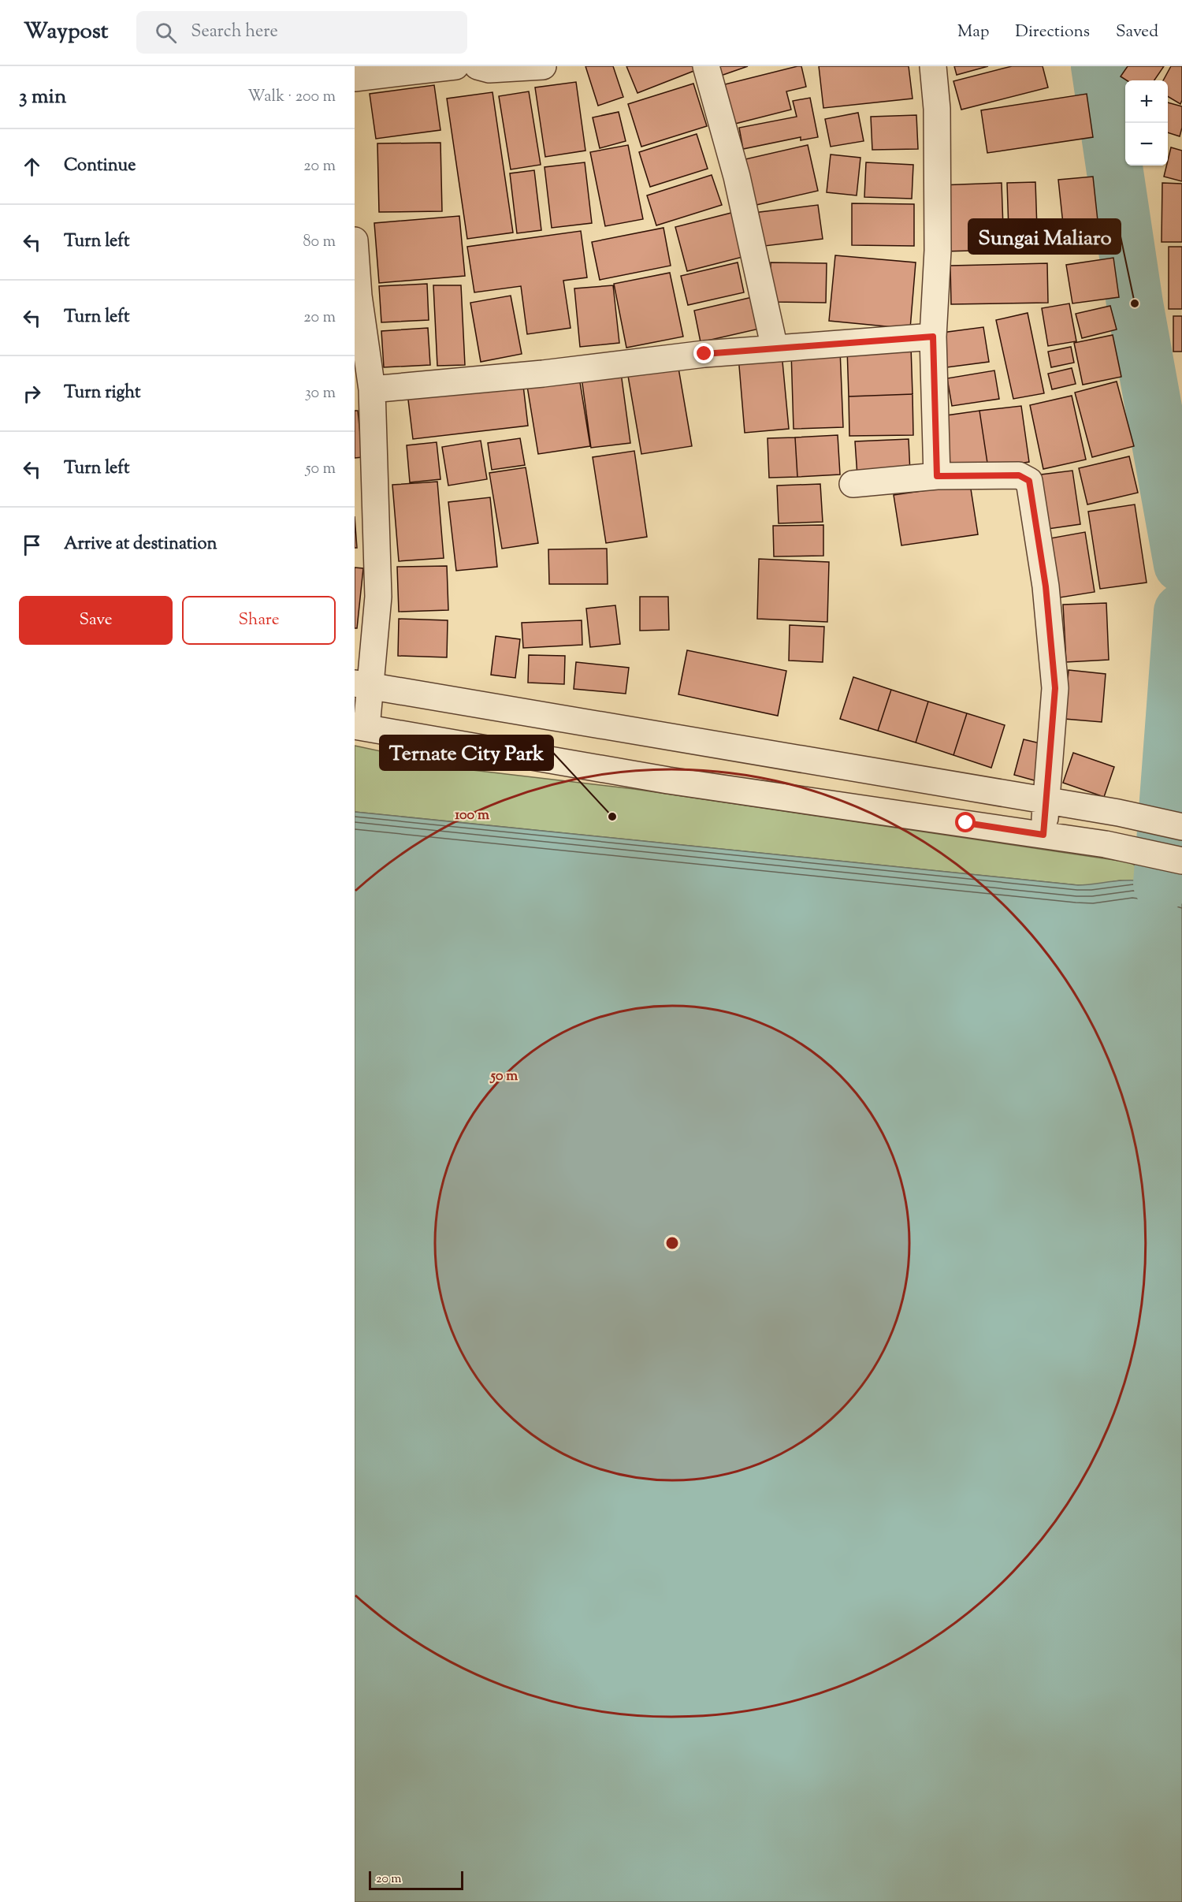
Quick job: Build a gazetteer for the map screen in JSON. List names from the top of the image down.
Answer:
{
  "places": ["Sungai Maliaro", "Ternate City Park"],
  "scale_bar": "20 m",
  "page": {
    "header": "Waypost",
    "search": "Search here",
    "nav": ["Map", "Directions", "Saved"],
    "heading": ["3 min", "Walk · 200 m"],
    "map_buttons": ["+", "−"],
    "list": [
      ["Continue", "20 m"],
      ["Turn left", "80 m"],
      ["Turn left", "20 m"],
      ["Turn right", "30 m"],
      ["Turn left", "50 m"],
      "Arrive at destination"
    ],
    "buttons": ["Save", "Share"],
    "scale": "20 m"
  },
  "rings": ["100 m", "50 m"]
}
